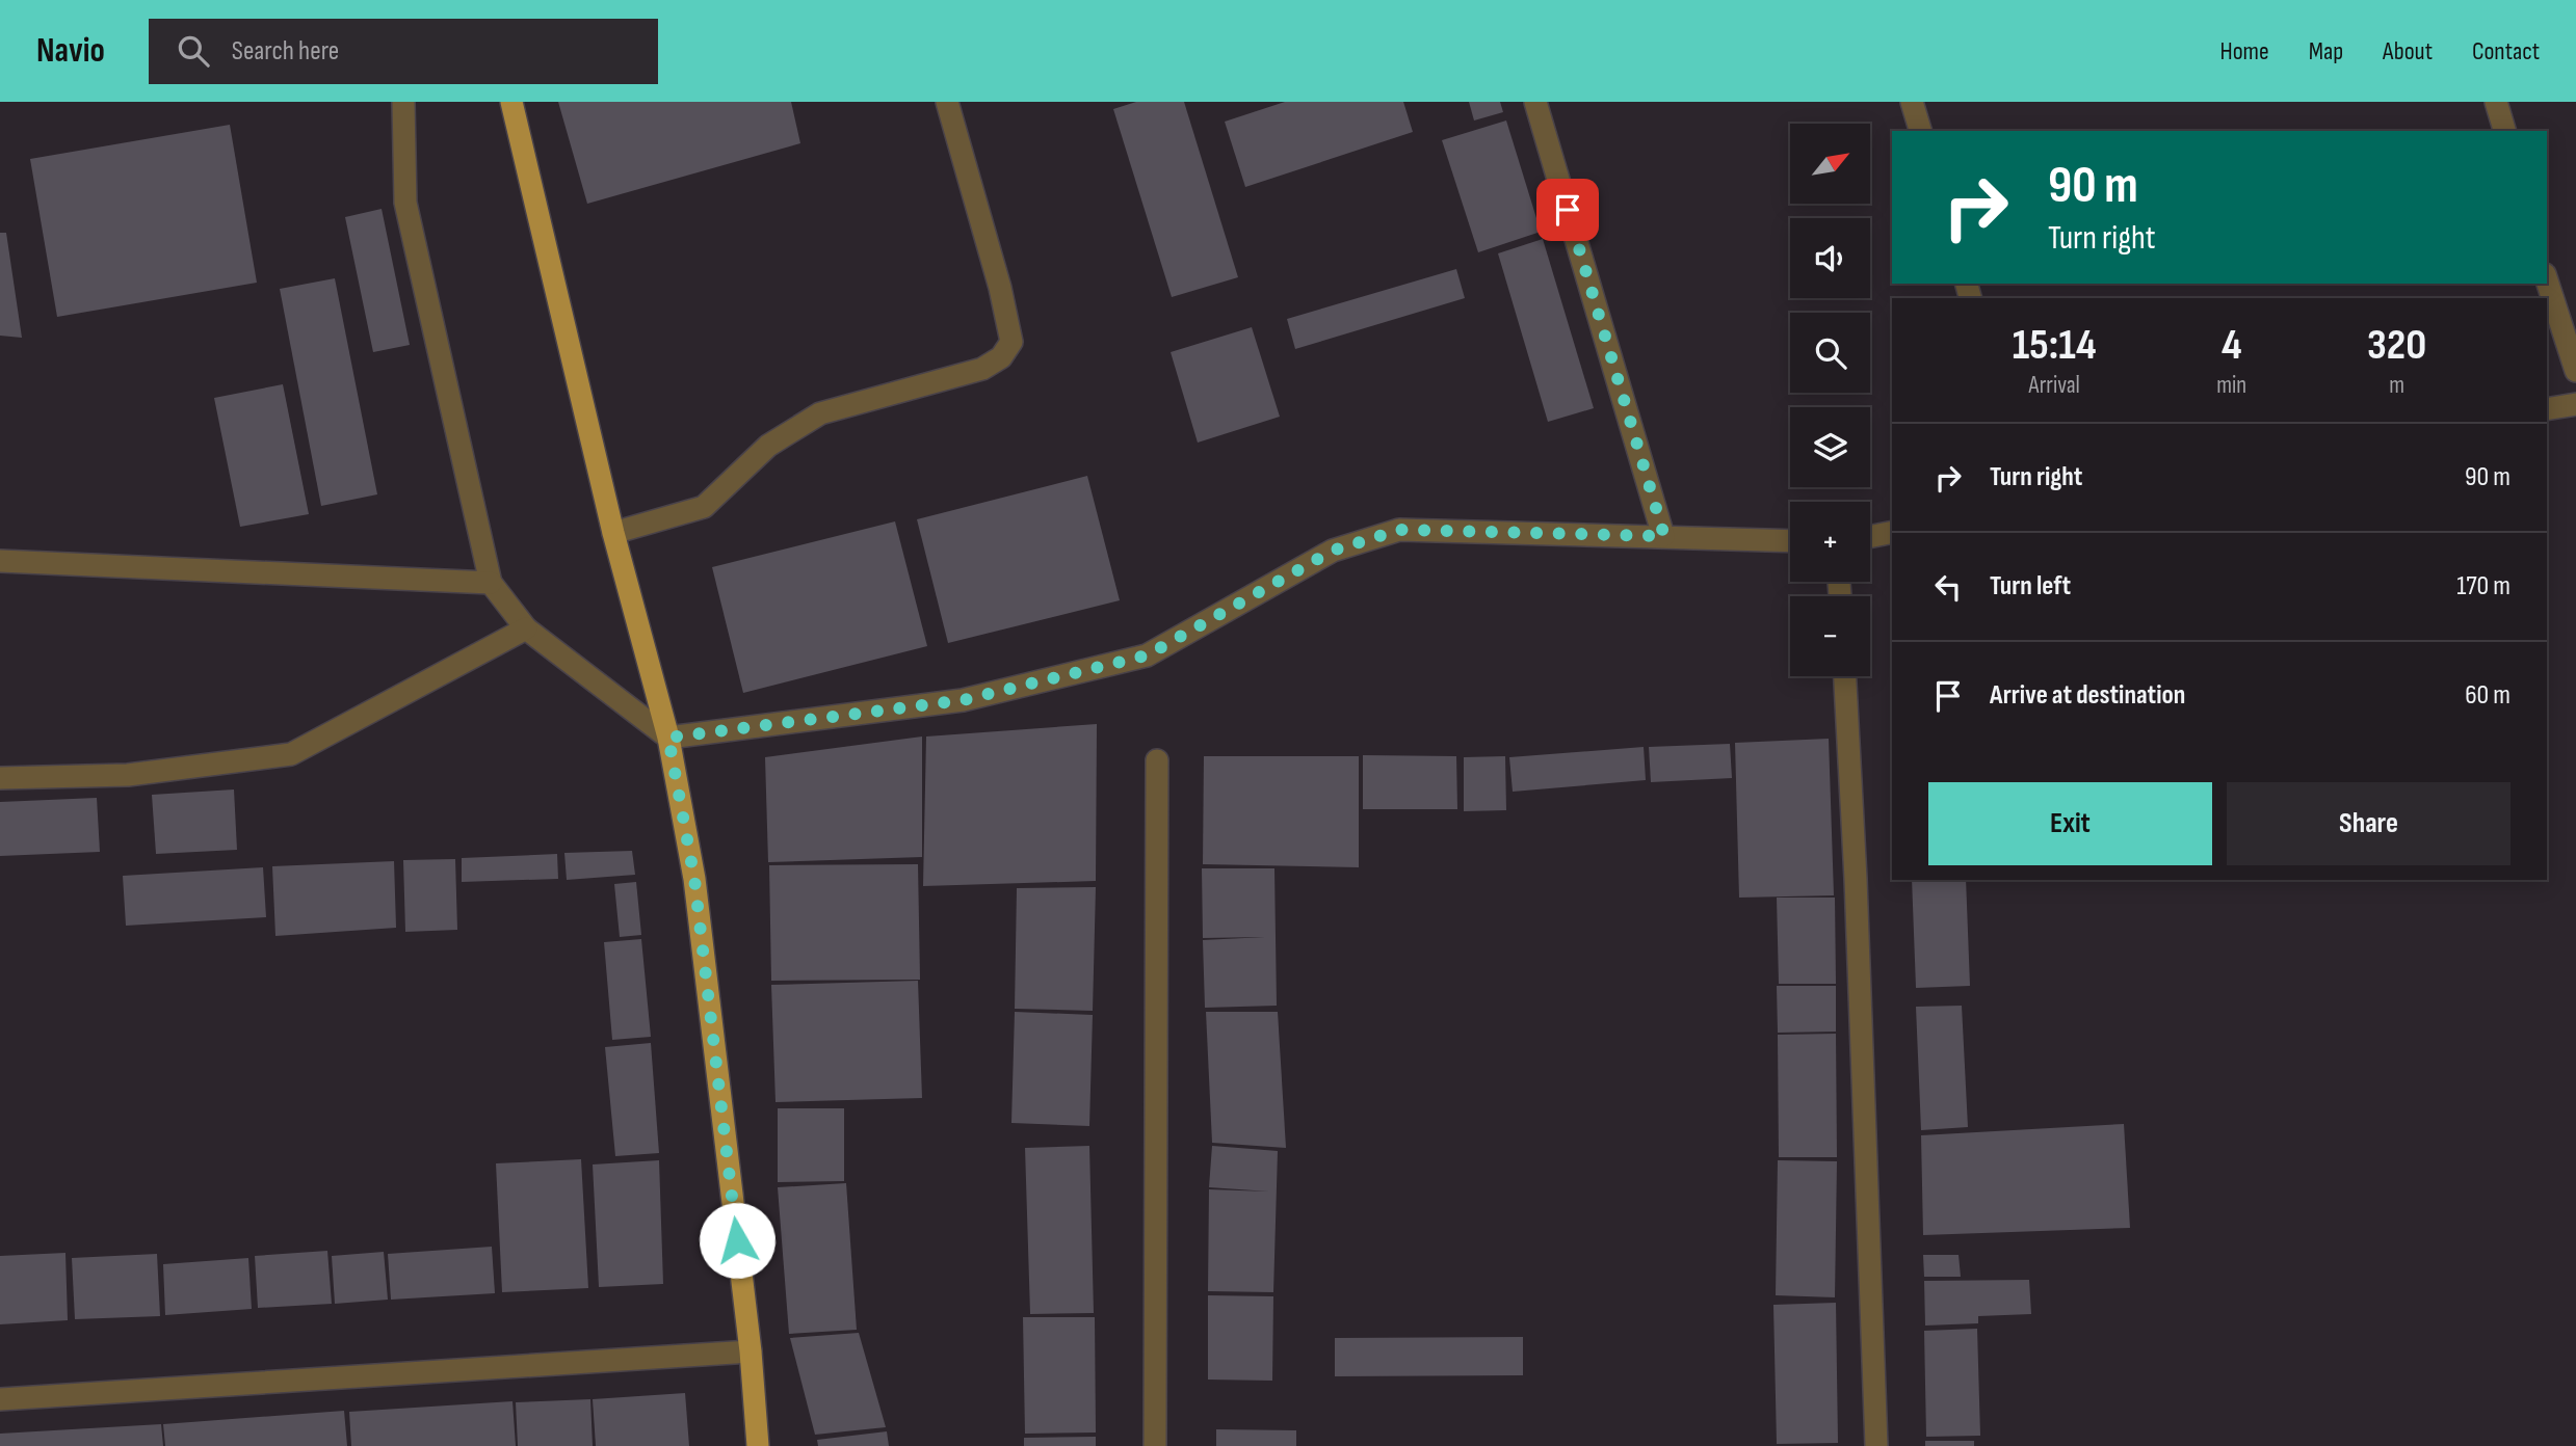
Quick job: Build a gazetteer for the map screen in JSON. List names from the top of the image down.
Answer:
{
  "north": "top right",
  "page": {
    "header": "Navio",
    "search": "Search here",
    "nav": [
      "Home",
      "Map",
      "About",
      "Contact"
    ],
    "map_buttons": ["+", "−"],
    "turn": ["90 m", "Turn right"],
    "eta": [
      "15:14",
      "Arrival",
      "4",
      "min",
      "320",
      "m"
    ],
    "list": [
      {
        "name": "Turn right",
        "value": "90 m"
      },
      {
        "name": "Turn left",
        "value": "170 m"
      },
      {
        "name": "Arrive at destination",
        "value": "60 m"
      }
    ],
    "buttons": ["Exit", "Share"]
  }
}
